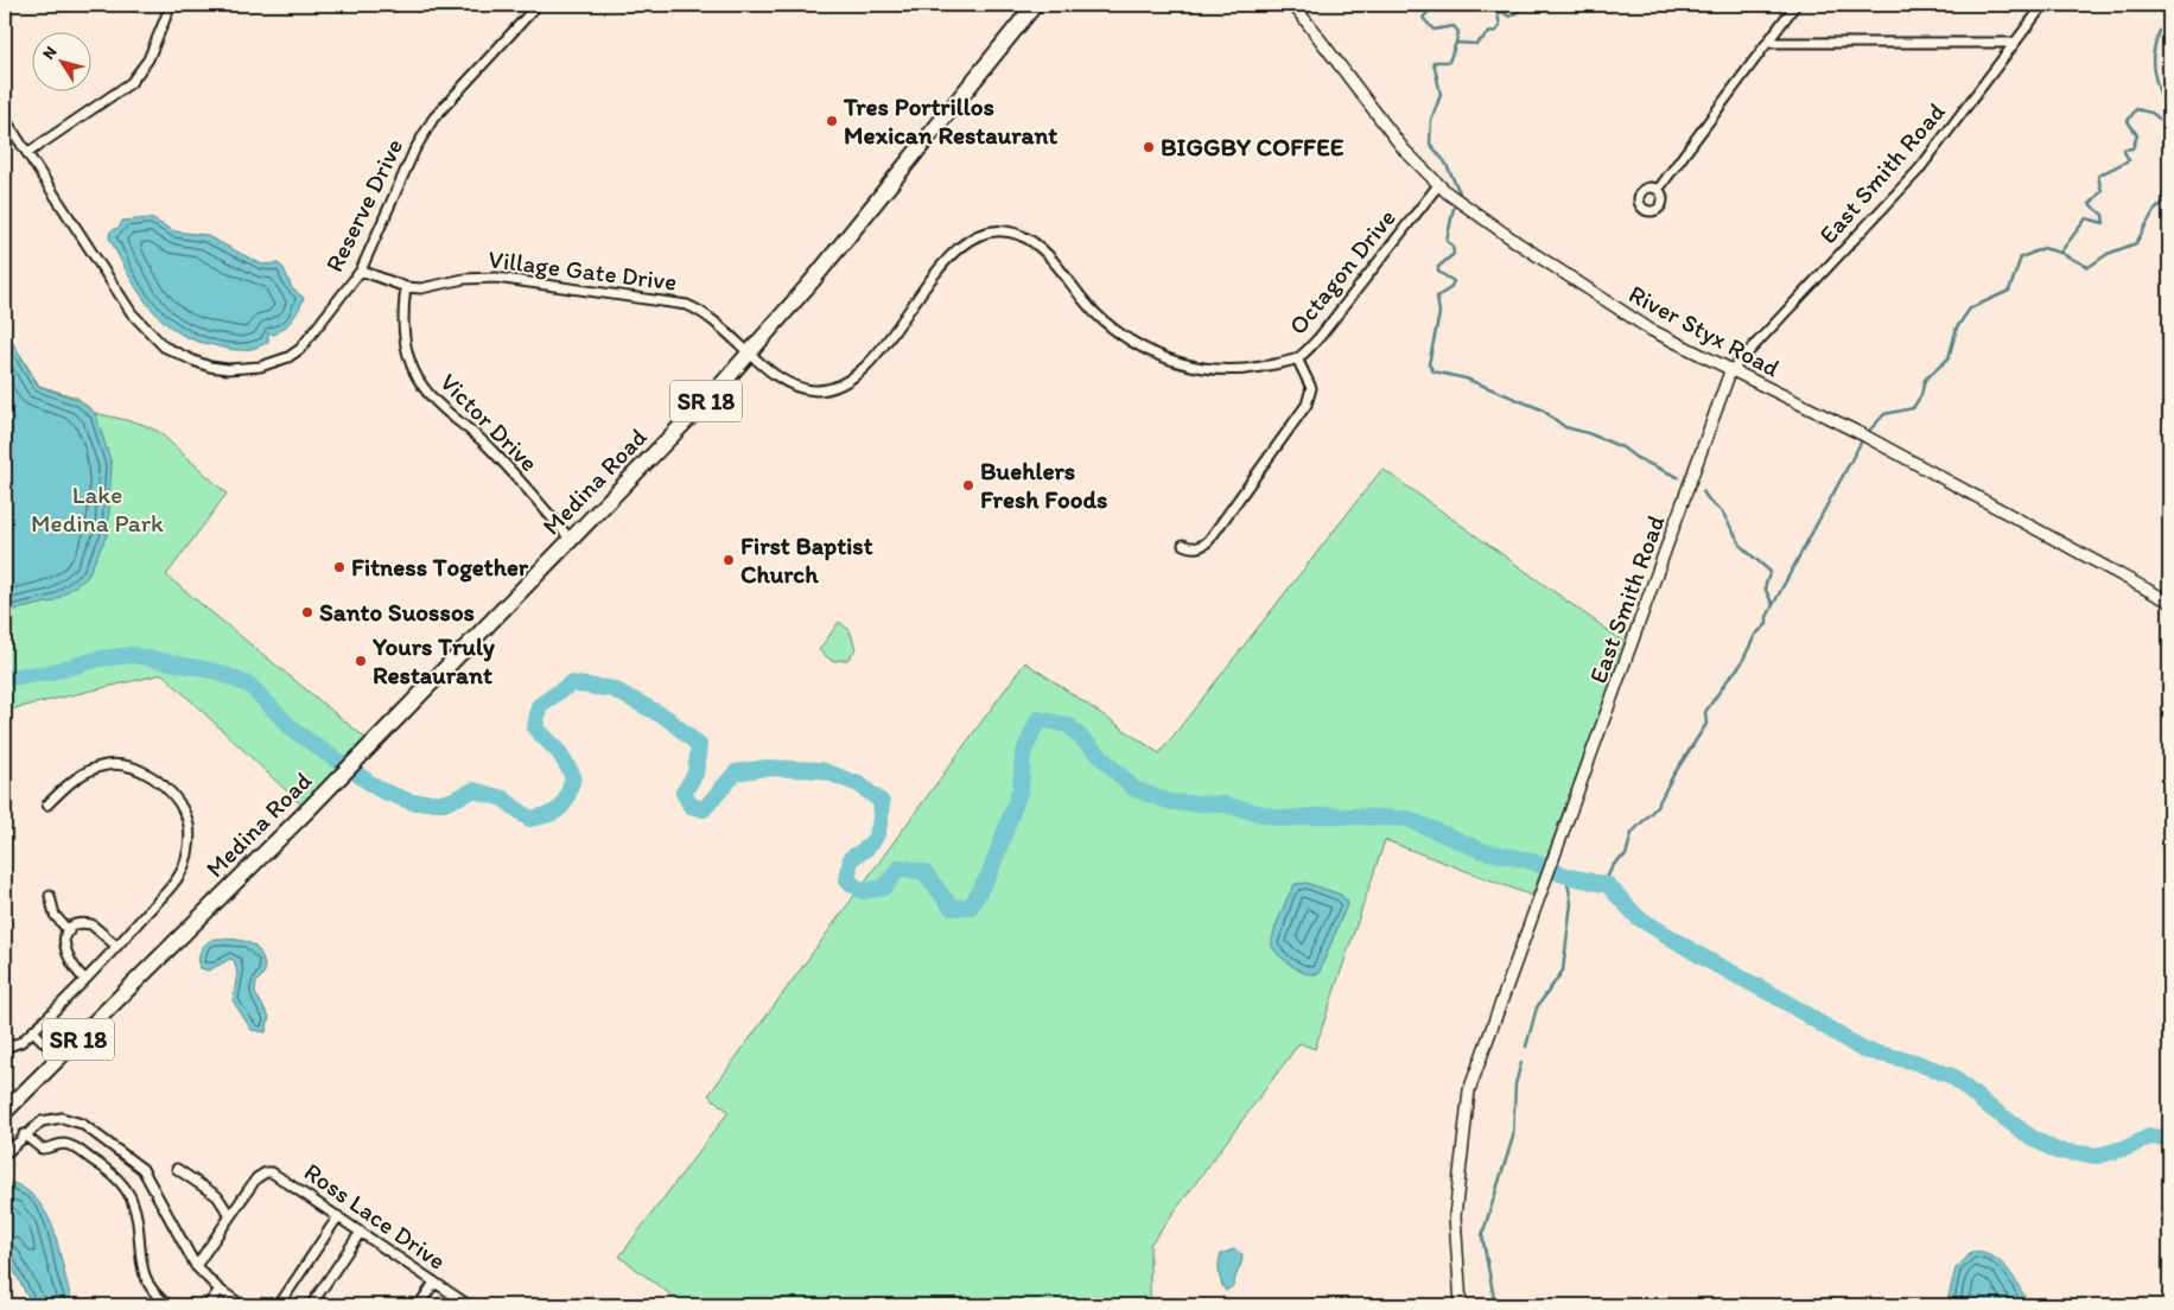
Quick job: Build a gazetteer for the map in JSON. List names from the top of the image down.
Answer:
{
  "streets": {
    "highway": ["SR 18", "Medina Road"],
    "street": [
      "East Smith Road",
      "Reserve Drive",
      "Village Gate Drive",
      "Octagon Drive",
      "River Styx Road",
      "Victor Drive",
      "Ross Lace Drive"
    ]
  },
  "crossings": [
    ["East Smith Road", "River Styx Road"],
    ["Reserve Drive", "Village Gate Drive"],
    ["Village Gate Drive", "Octagon Drive"],
    ["Village Gate Drive", "Victor Drive"],
    ["Village Gate Drive", "Medina Road"],
    ["Octagon Drive", "River Styx Road"],
    ["Victor Drive", "Medina Road"]
  ],
  "parks": ["Lake Medina Park"],
  "places": [
    "Tres Portrillos Mexican Restaurant",
    "BIGGBY COFFEE",
    "Buehlers Fresh Foods",
    "First Baptist Church",
    "Fitness Together",
    "Santo Suossos",
    "Yours Truly Restaurant"
  ],
  "north": "top left"
}
